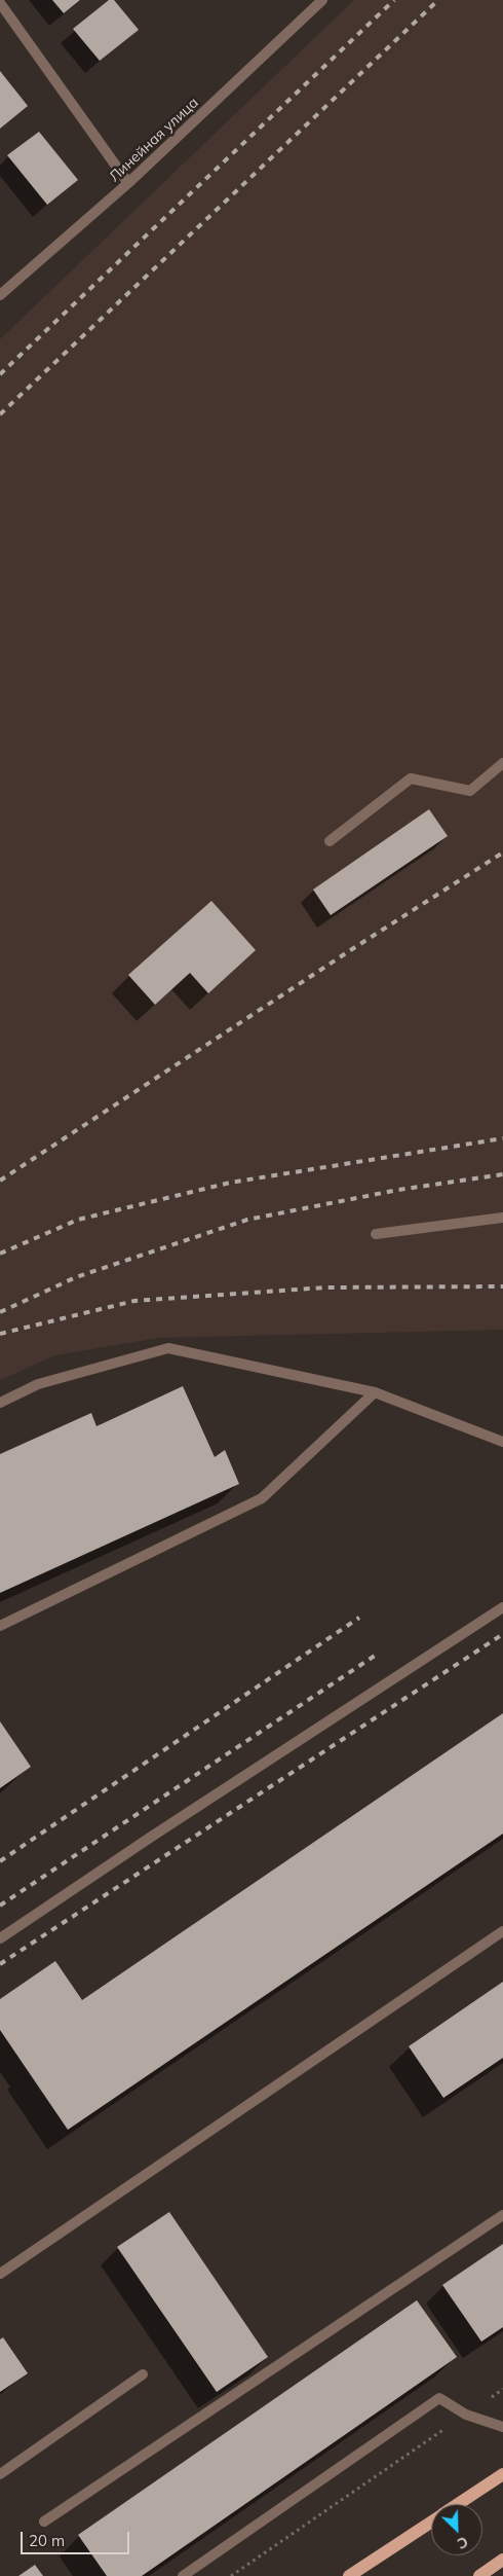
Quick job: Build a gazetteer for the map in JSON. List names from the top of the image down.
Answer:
{
  "streets": {
    "street": ["Линейная улица"]
  },
  "scale_bar": "20 m",
  "north": "bottom right"
}
